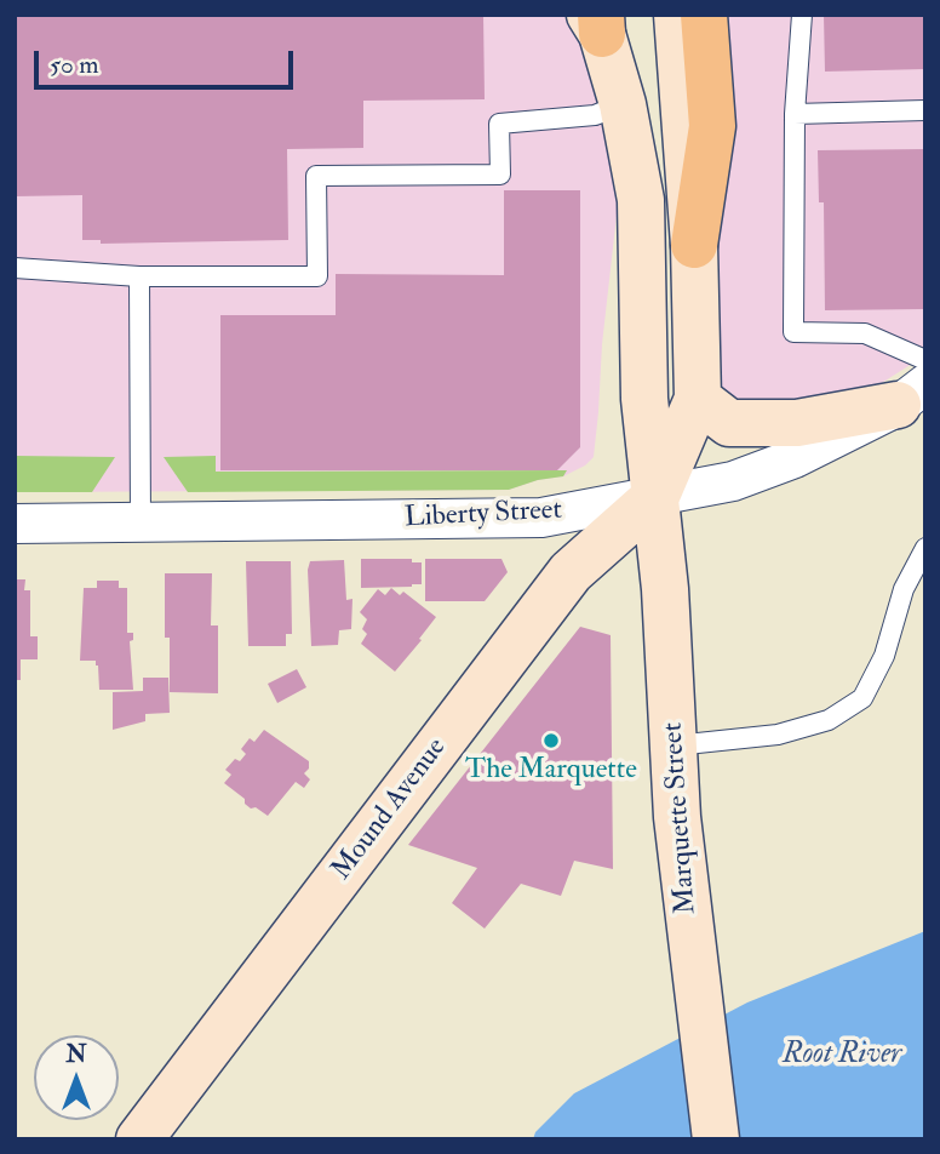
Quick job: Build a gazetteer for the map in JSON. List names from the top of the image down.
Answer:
{
  "streets": {
    "street": ["Liberty Street", "Mound Avenue", "Marquette Street"]
  },
  "crossings": [
    ["Liberty Street", "Mound Avenue"],
    ["Liberty Street", "Marquette Street"],
    ["Mound Avenue", "Marquette Street"]
  ],
  "water": ["Root River"],
  "places": ["The Marquette"],
  "scale_bar": "50 m",
  "north": "top"
}
